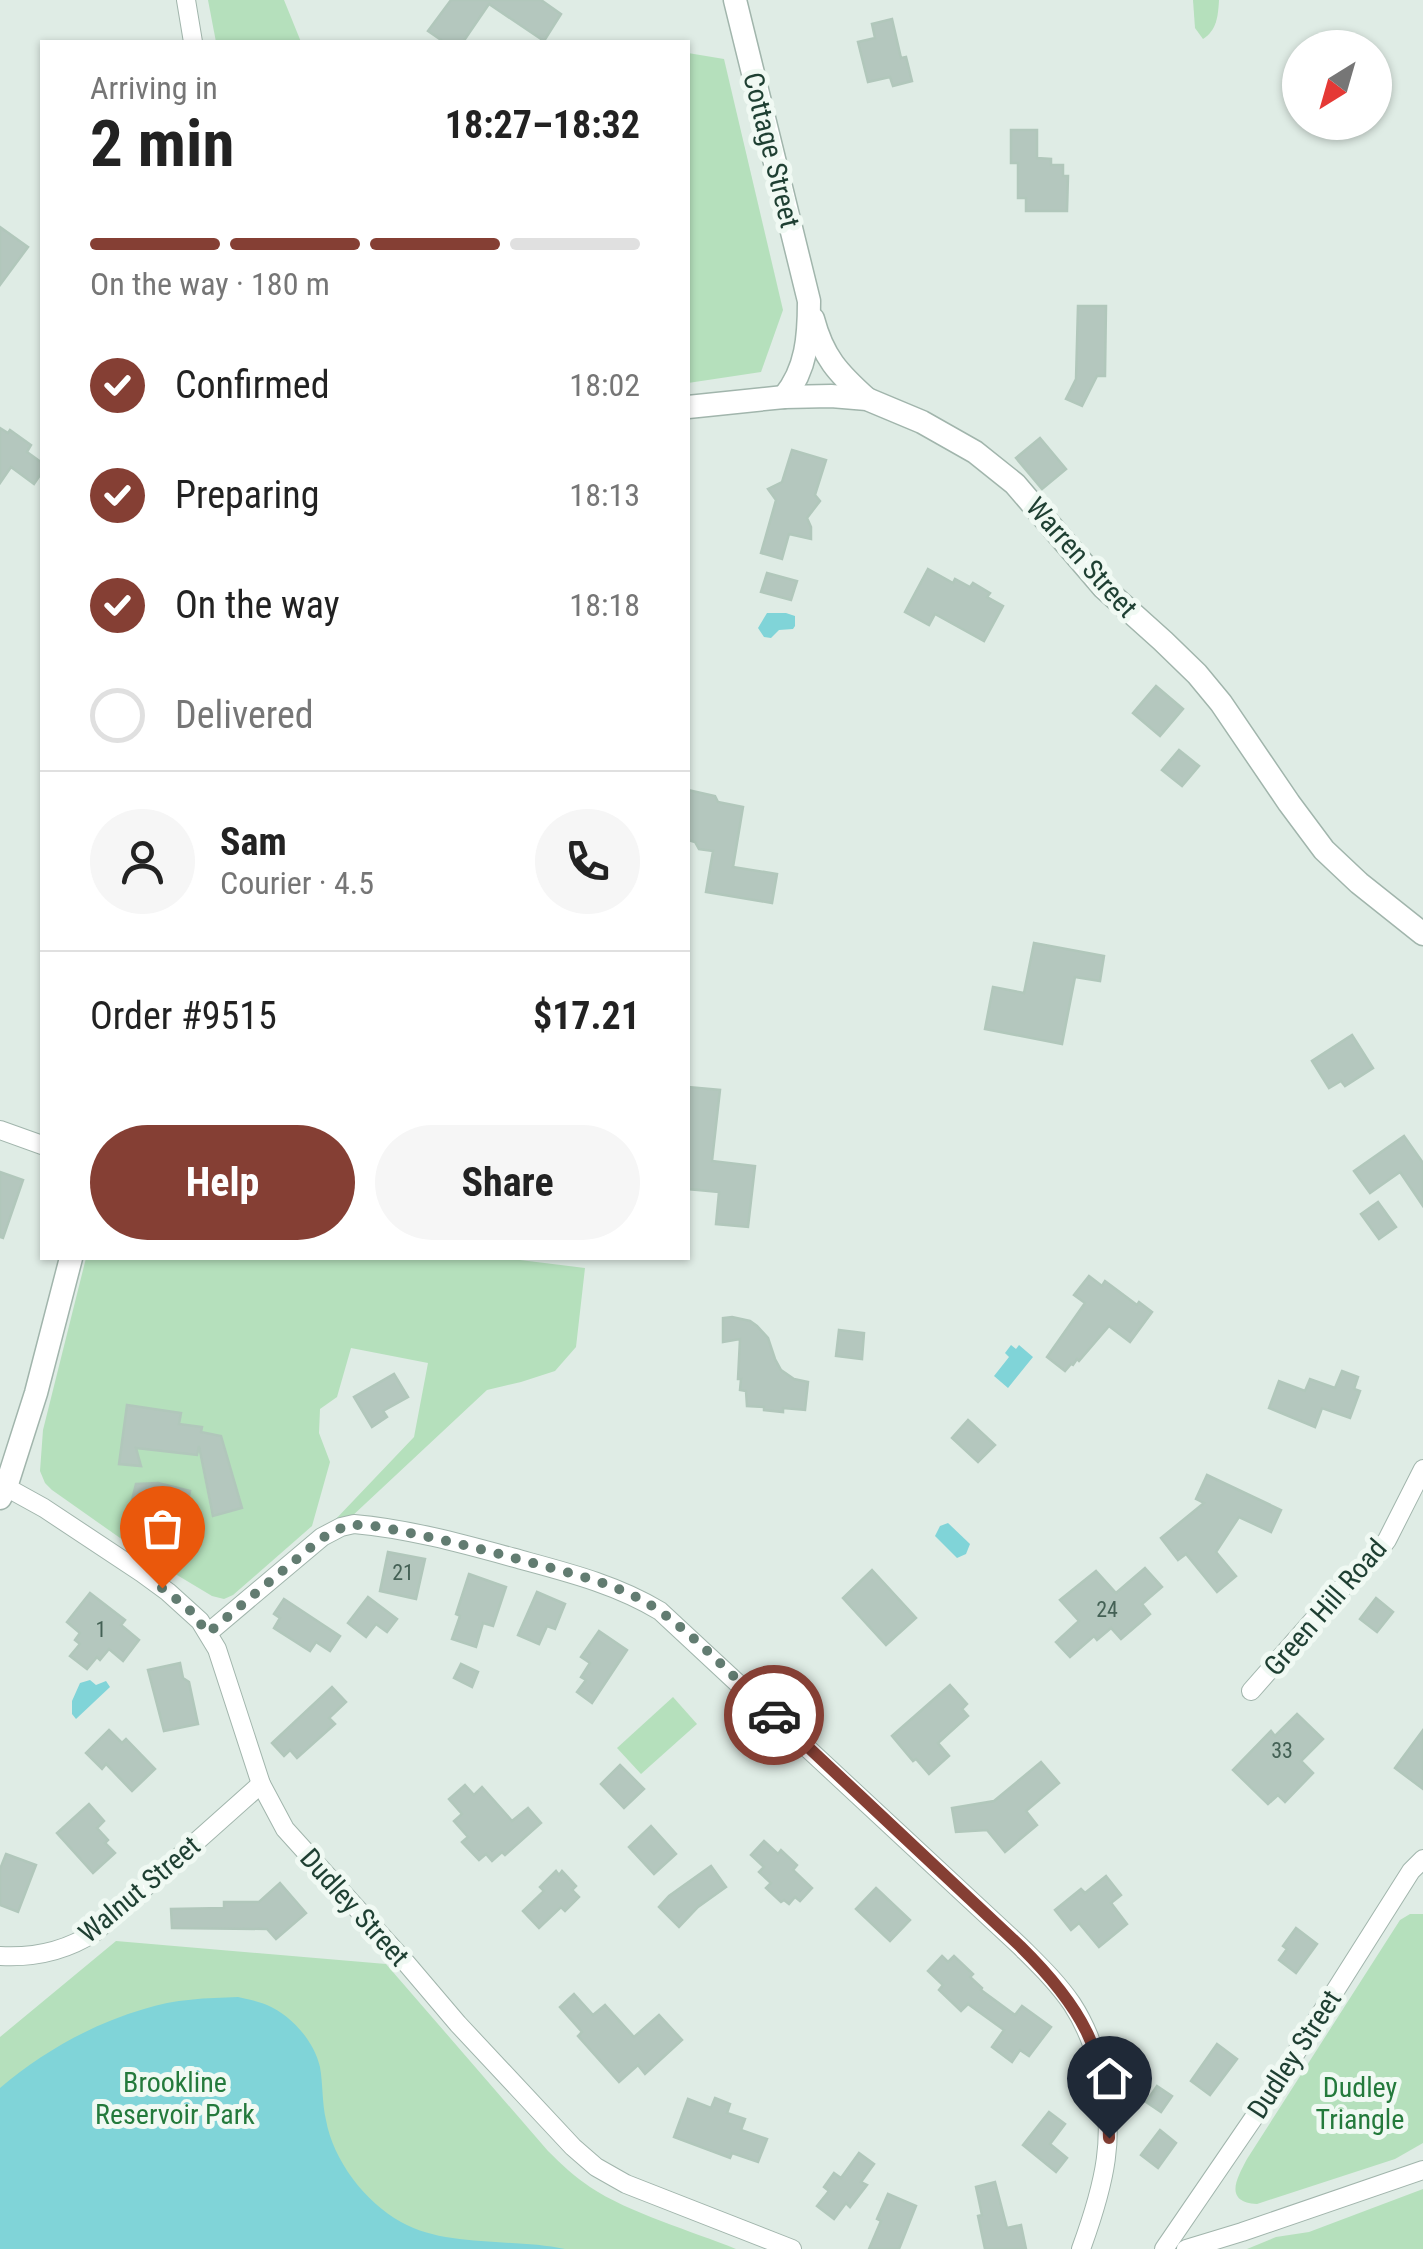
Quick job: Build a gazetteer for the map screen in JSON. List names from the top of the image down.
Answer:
{
  "streets": {
    "street": [
      "Cottage Street",
      "Warren Street",
      "Green Hill Road",
      "Walnut Street",
      "Dudley Street"
    ]
  },
  "crossings": [
    ["Cottage Street", "Warren Street"],
    ["Walnut Street", "Dudley Street"]
  ],
  "parks": ["Brookline Reservoir Park", "Dudley Triangle"],
  "house_numbers": [
    "21",
    "24",
    "1",
    "33"
  ],
  "north": "bottom left",
  "page": {
    "heading": ["2 min", "Arriving in", "18:27–18:32"],
    "panel": [
      "Sam",
      "Courier · 4.5",
      "Order #9515",
      "$17.21"
    ],
    "bar": "On the way · 180 m",
    "list": [
      ["Confirmed", "18:02"],
      ["Preparing", "18:13"],
      ["On the way", "18:18"],
      "Delivered"
    ],
    "buttons": ["Help", "Share"]
  }
}
